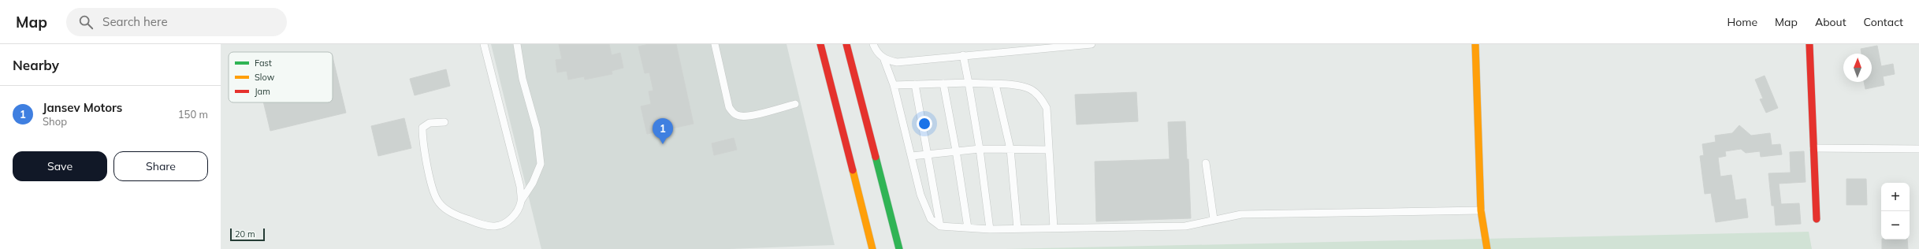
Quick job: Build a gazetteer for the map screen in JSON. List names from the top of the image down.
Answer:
{
  "legend": ["Fast", "Slow", "Jam"],
  "scale_bar": "20 m",
  "north": "top",
  "page": {
    "header": "Map",
    "search": "Search here",
    "nav": [
      "Home",
      "Map",
      "About",
      "Contact"
    ],
    "heading": "Nearby",
    "list": [
      {
        "mark": "1",
        "name": "Jansev Motors",
        "note": "Shop",
        "value": "150 m"
      }
    ],
    "pins": "1",
    "buttons": ["Save", "Share"],
    "map_buttons": ["+", "−"],
    "scale": "20 m"
  }
}
